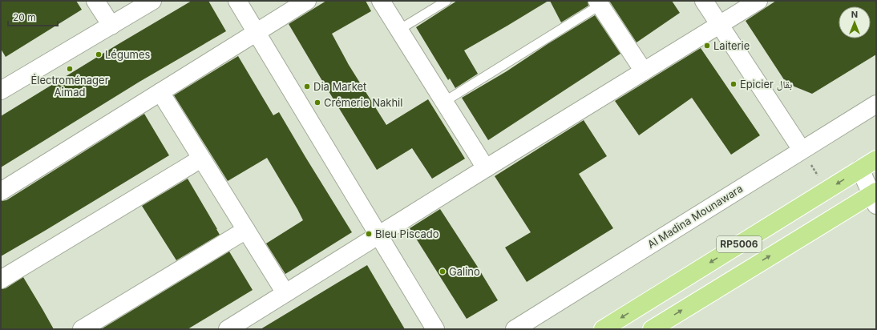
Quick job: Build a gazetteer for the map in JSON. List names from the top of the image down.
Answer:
{
  "streets": {
    "highway": ["RP5006"],
    "street": ["Al Madina Mounawara"]
  },
  "places": [
    "Laiterie",
    "Légumes",
    "Électroménager Aimad",
    "Epicier بقال",
    "Dia Market",
    "Crémerie Nakhil",
    "Bleu Piscado",
    "Galino"
  ],
  "scale_bar": "20 m",
  "north": "top"
}
